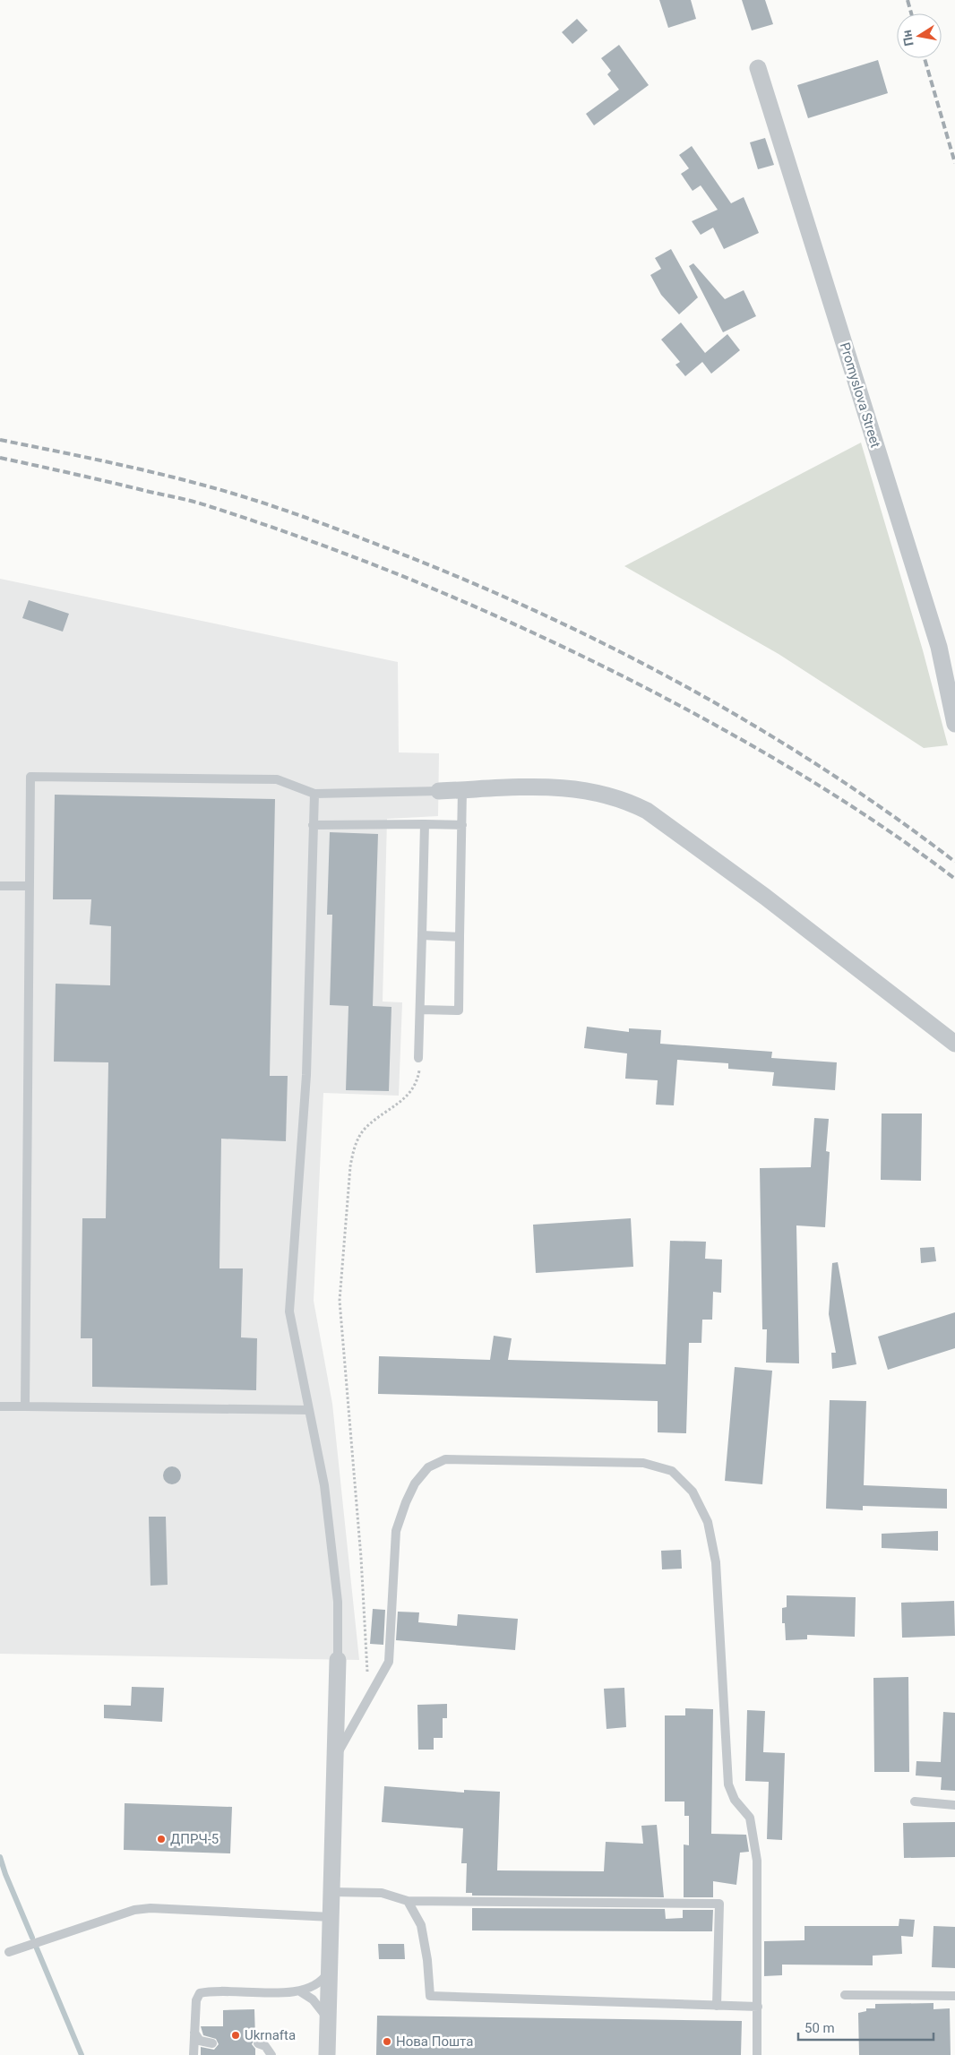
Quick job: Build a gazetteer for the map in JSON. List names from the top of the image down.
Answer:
{
  "streets": {
    "street": ["Promyslova Street"]
  },
  "places": ["ДПРЧ-5", "Ukrnafta", "Нова Пошта"],
  "scale_bar": "50 m",
  "north": "left"
}
